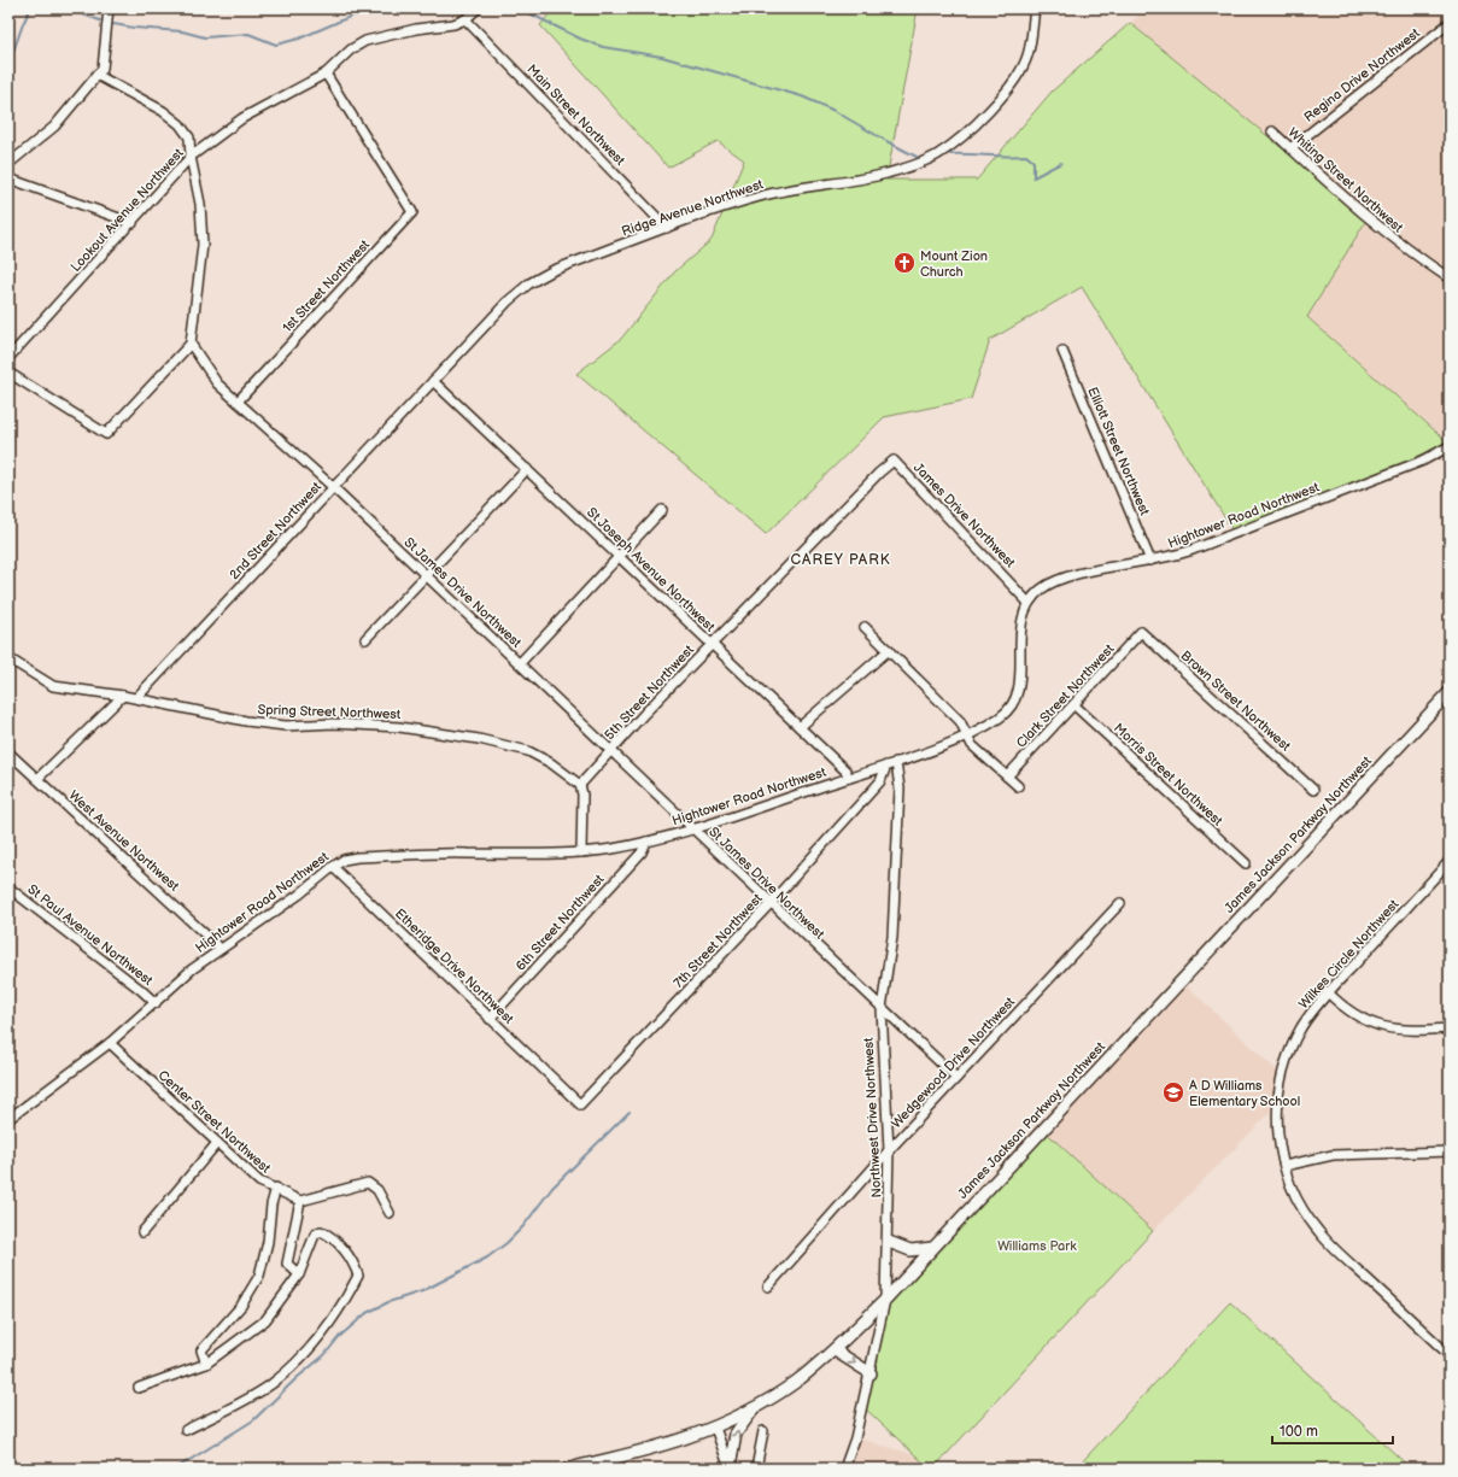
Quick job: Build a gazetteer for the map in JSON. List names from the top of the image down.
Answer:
{
  "streets": {
    "main road": ["James Jackson Parkway Northwest"],
    "street": [
      "Regina Drive Northwest",
      "Main Street Northwest",
      "Whiting Street Northwest",
      "Ridge Avenue Northwest",
      "Lookout Avenue Northwest",
      "1st Street Northwest",
      "Elliott Street Northwest",
      "James Drive Northwest",
      "Hightower Road Northwest",
      "2nd Street Northwest",
      "St Joseph Avenue Northwest",
      "St James Drive Northwest",
      "5th Street Northwest",
      "Clark Street Northwest",
      "Brown Street Northwest",
      "Spring Street Northwest",
      "Morris Street Northwest",
      "West Avenue Northwest",
      "6th Street Northwest",
      "St Paul Avenue Northwest",
      "7th Street Northwest",
      "Wilkes Circle Northwest",
      "Etheridge Drive Northwest",
      "Wedgewood Drive Northwest",
      "Northwest Drive Northwest",
      "Center Street Northwest"
    ]
  },
  "crossings": [
    ["Regina Drive Northwest", "Whiting Street Northwest"],
    ["Main Street Northwest", "Ridge Avenue Northwest"],
    ["Main Street Northwest", "Lookout Avenue Northwest"],
    ["Ridge Avenue Northwest", "2nd Street Northwest"],
    ["Ridge Avenue Northwest", "St Joseph Avenue Northwest"],
    ["Lookout Avenue Northwest", "1st Street Northwest"],
    ["1st Street Northwest", "St James Drive Northwest"],
    ["Elliott Street Northwest", "Hightower Road Northwest"],
    ["James Drive Northwest", "Hightower Road Northwest"],
    ["James Drive Northwest", "5th Street Northwest"],
    ["Hightower Road Northwest", "St Joseph Avenue Northwest"],
    ["Hightower Road Northwest", "St James Drive Northwest"],
    ["Hightower Road Northwest", "West Avenue Northwest"],
    ["Hightower Road Northwest", "6th Street Northwest"],
    ["Hightower Road Northwest", "St Paul Avenue Northwest"],
    ["Hightower Road Northwest", "7th Street Northwest"],
    ["Hightower Road Northwest", "Etheridge Drive Northwest"],
    ["Hightower Road Northwest", "Northwest Drive Northwest"],
    ["Hightower Road Northwest", "Center Street Northwest"],
    ["2nd Street Northwest", "St Joseph Avenue Northwest"],
    ["2nd Street Northwest", "St James Drive Northwest"],
    ["2nd Street Northwest", "Spring Street Northwest"],
    ["St Joseph Avenue Northwest", "5th Street Northwest"],
    ["St James Drive Northwest", "5th Street Northwest"],
    ["St James Drive Northwest", "7th Street Northwest"],
    ["St James Drive Northwest", "Wedgewood Drive Northwest"],
    ["St James Drive Northwest", "Northwest Drive Northwest"],
    ["5th Street Northwest", "Spring Street Northwest"],
    ["Clark Street Northwest", "Brown Street Northwest"],
    ["Clark Street Northwest", "Morris Street Northwest"],
    ["James Jackson Parkway Northwest", "Northwest Drive Northwest"],
    ["6th Street Northwest", "Etheridge Drive Northwest"],
    ["7th Street Northwest", "Etheridge Drive Northwest"],
    ["Wedgewood Drive Northwest", "Northwest Drive Northwest"]
  ],
  "districts": ["CAREY PARK"],
  "parks": ["Williams Park"],
  "places": {
    "church": ["Mount Zion Church"],
    "school or university": ["A D Williams Elementary School"]
  },
  "scale_bar": "100 m"
}
